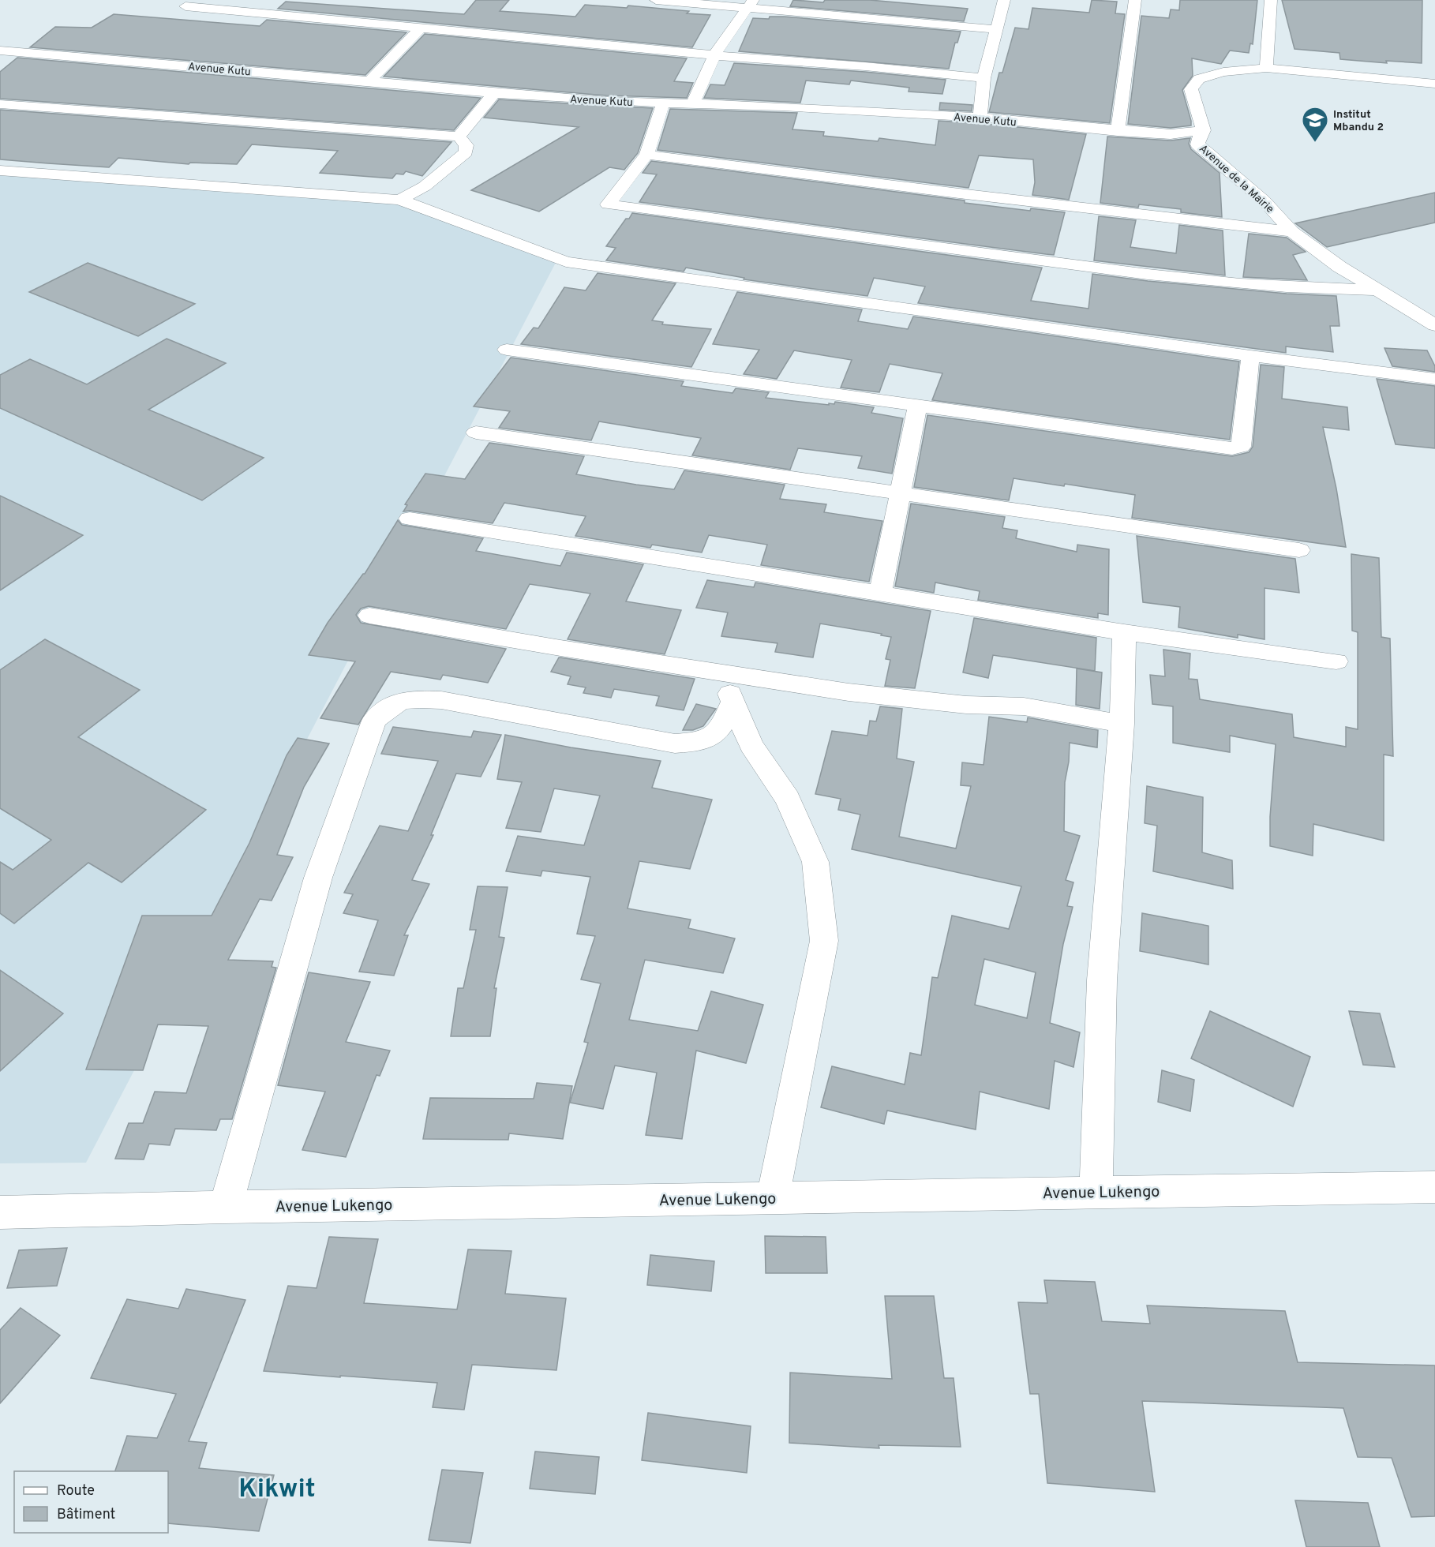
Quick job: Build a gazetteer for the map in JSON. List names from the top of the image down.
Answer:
{
  "streets": {
    "street": ["Avenue Kutu", "Avenue de la Mairie", "Avenue Lukengo"]
  },
  "crossings": [
    ["Avenue Kutu", "Avenue de la Mairie"]
  ],
  "districts": ["Kikwit"],
  "places": {
    "school or university": ["Institut Mbandu 2"]
  },
  "legend": ["Route", "Bâtiment"]
}
